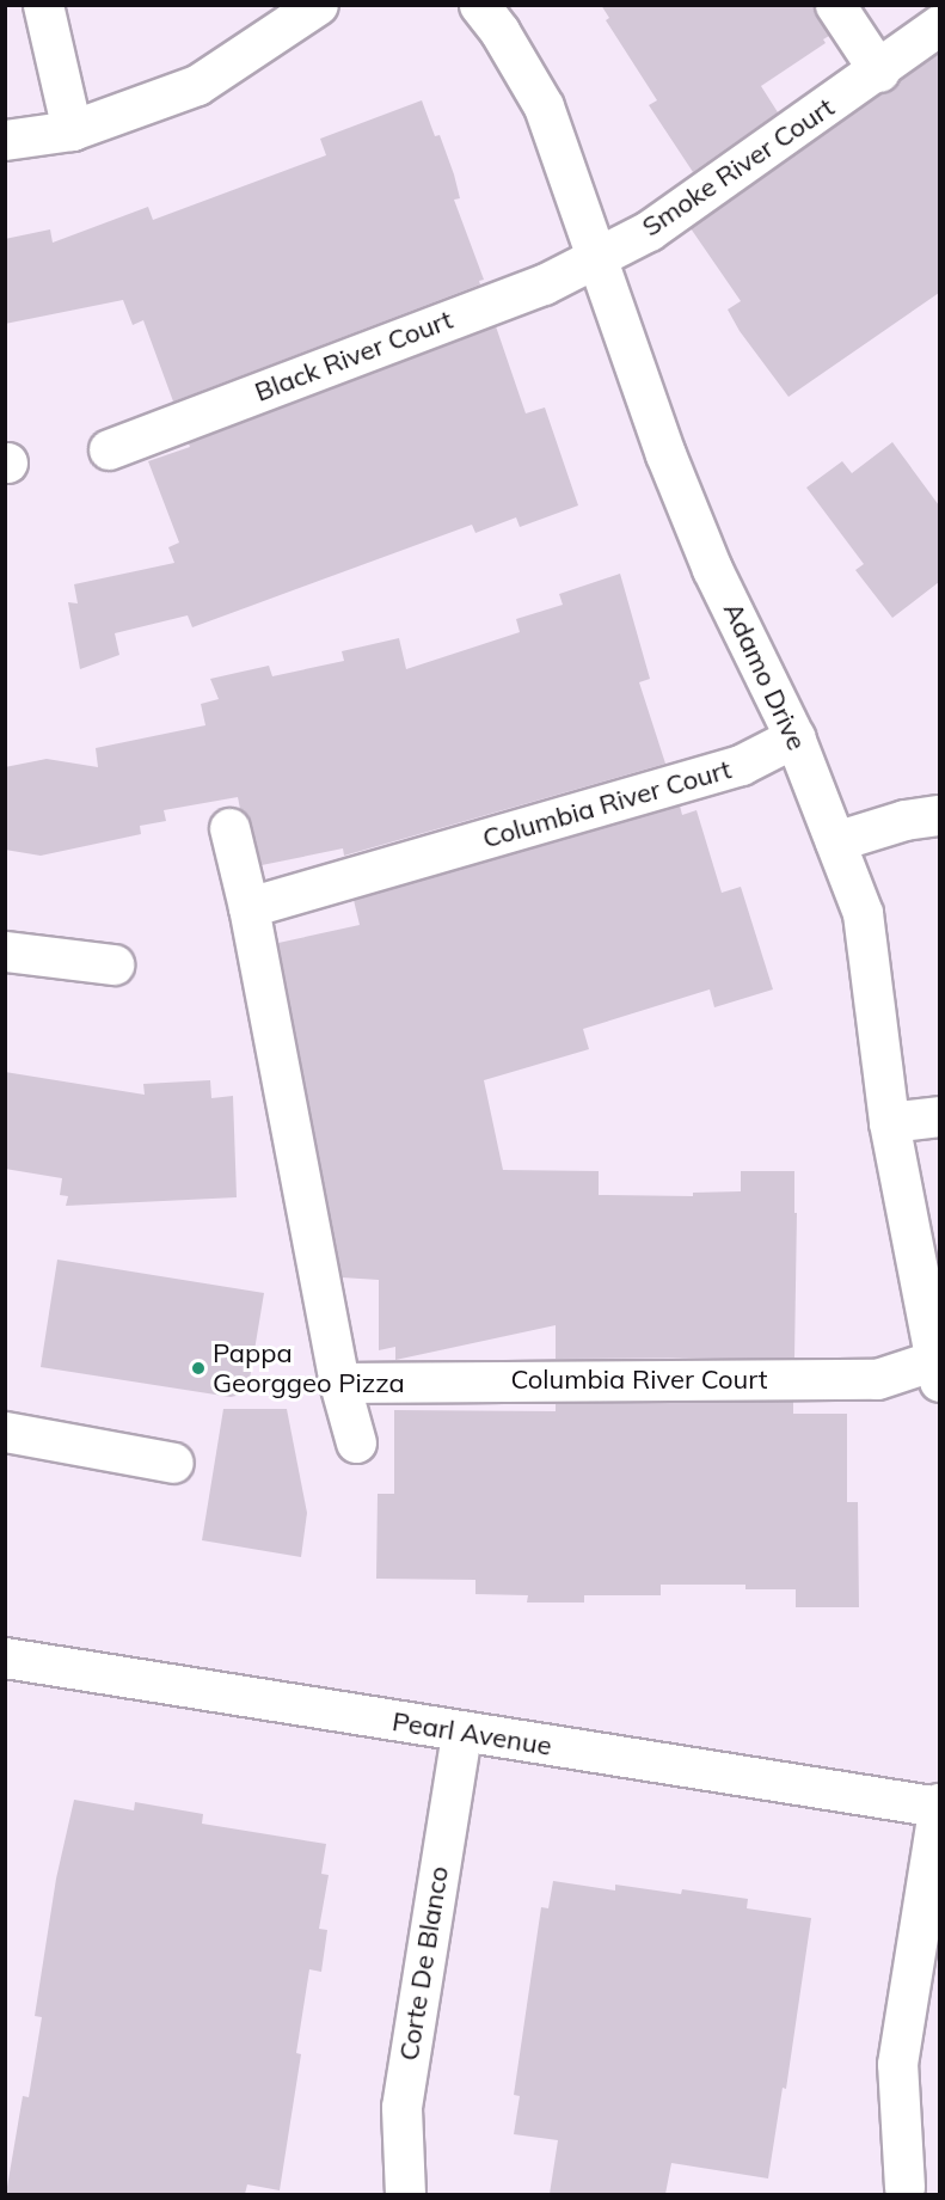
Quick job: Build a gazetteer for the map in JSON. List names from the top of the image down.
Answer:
{
  "streets": {
    "street": [
      "Smoke River Court",
      "Black River Court",
      "Adamo Drive",
      "Columbia River Court",
      "Pearl Avenue",
      "Corte De Blanco"
    ]
  },
  "crossings": [
    ["Smoke River Court", "Black River Court"],
    ["Smoke River Court", "Adamo Drive"],
    ["Black River Court", "Adamo Drive"],
    ["Adamo Drive", "Columbia River Court"],
    ["Pearl Avenue", "Corte De Blanco"]
  ],
  "places": ["Pappa Georggeo Pizza"]
}
